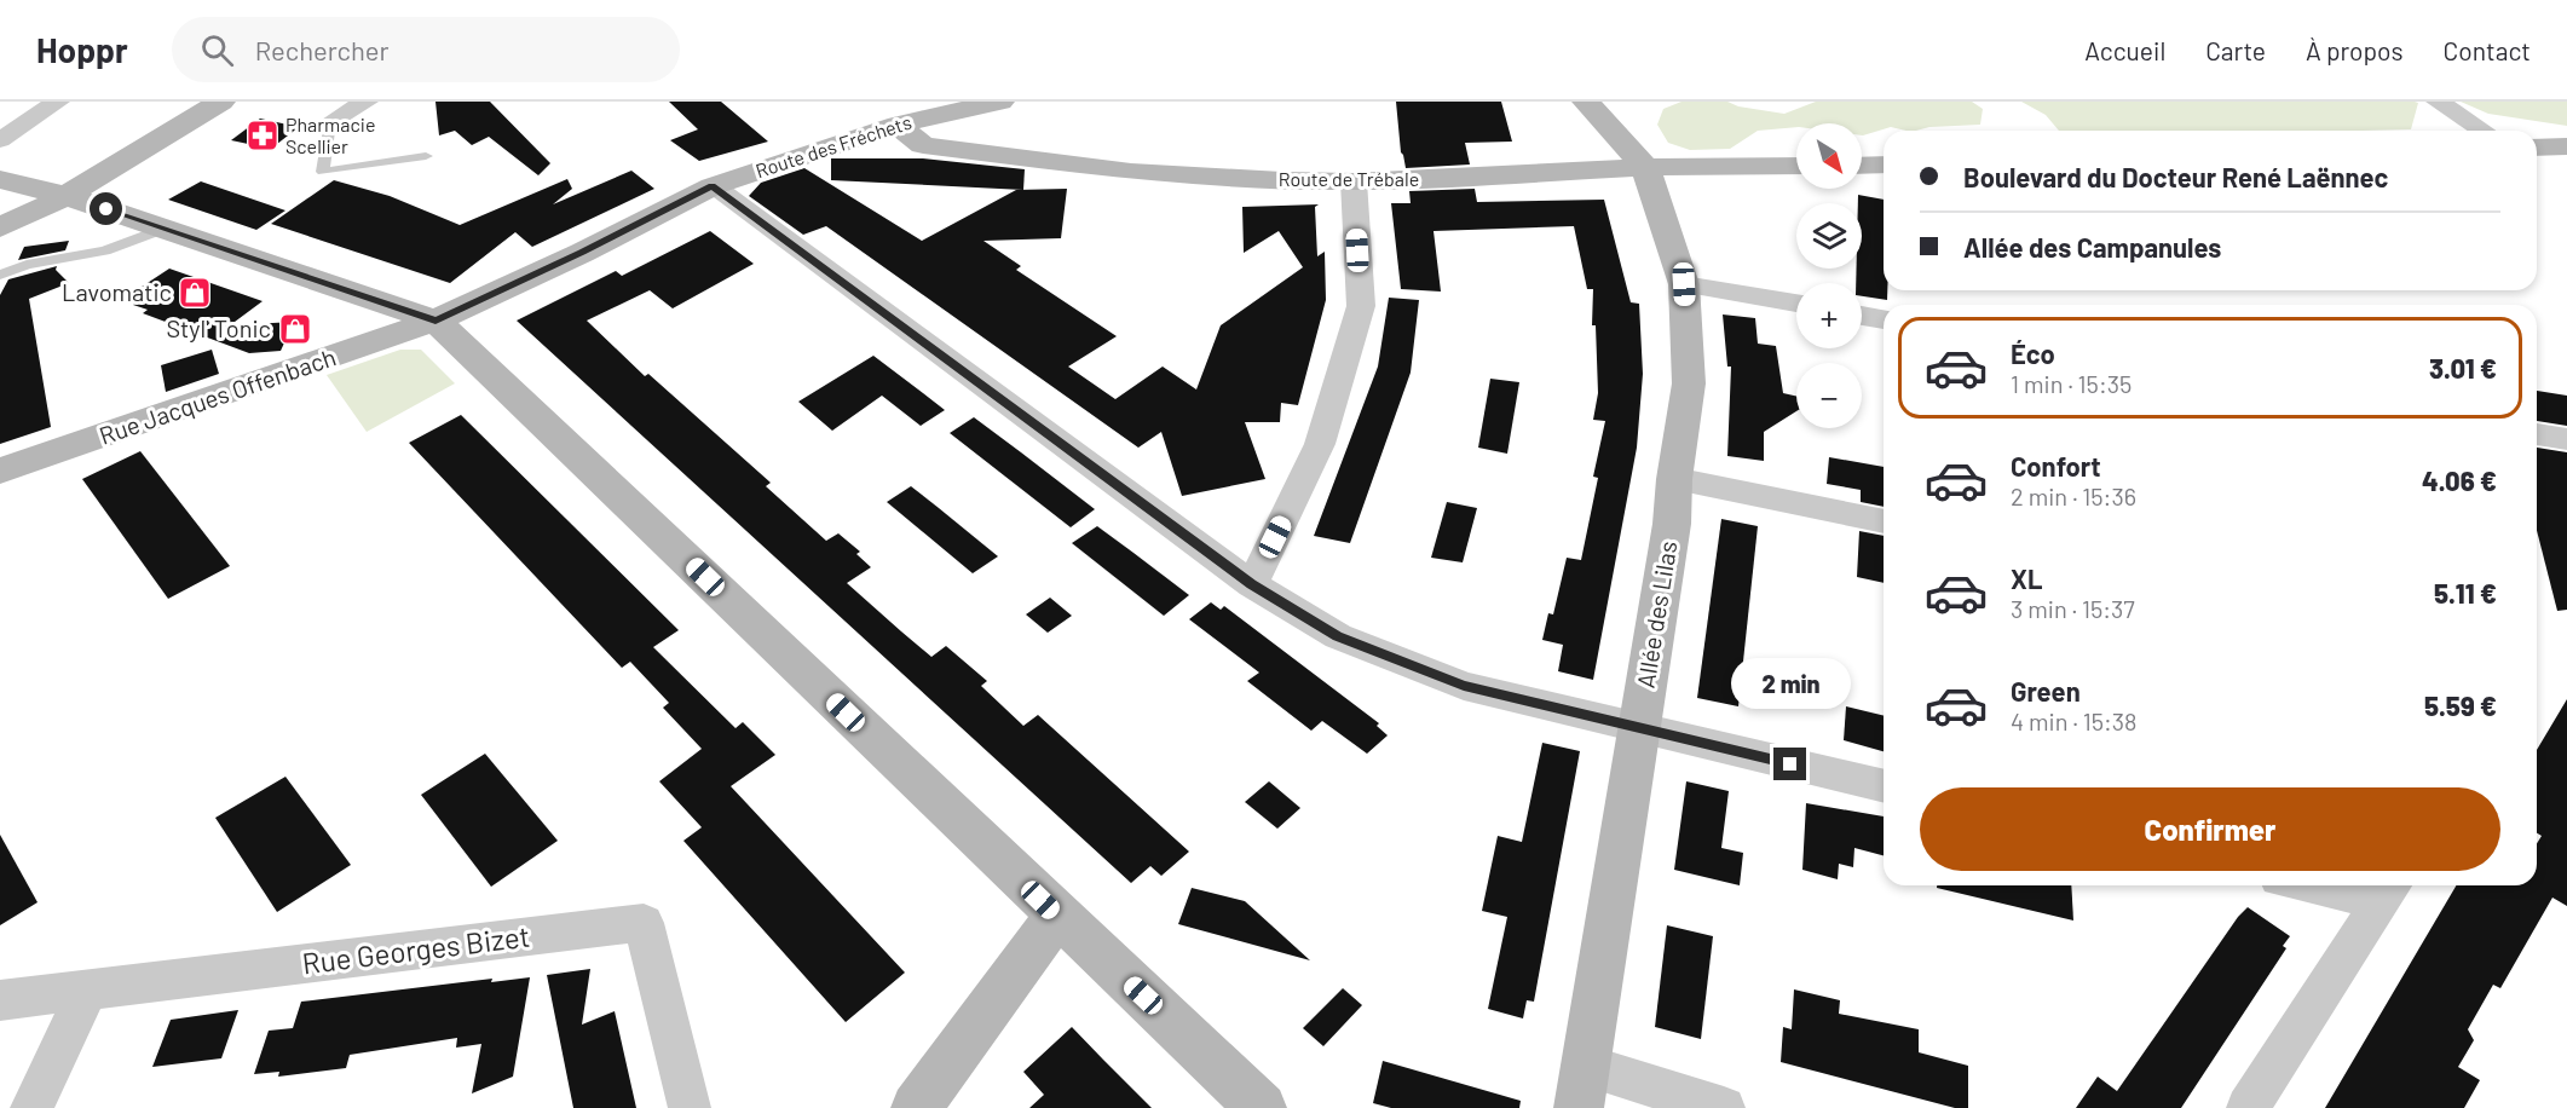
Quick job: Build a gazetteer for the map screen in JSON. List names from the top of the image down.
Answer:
{
  "streets": {
    "street": [
      "Route des Fréchets",
      "Route de Trébale",
      "Rue Jacques Offenbach",
      "Allée des Lilas",
      "Rue Georges Bizet"
    ]
  },
  "crossings": [
    ["Route des Fréchets", "Route de Trébale"],
    ["Route des Fréchets", "Rue Jacques Offenbach"],
    ["Route de Trébale", "Allée des Lilas"]
  ],
  "places": {
    "pharmacy": ["Pharmacie Scellier"],
    "shop": ["Lavomatic", "Styl' Tonic"]
  },
  "north": "bottom right",
  "page": {
    "header": "Hoppr",
    "search": "Rechercher",
    "nav": [
      "Accueil",
      "Carte",
      "À propos",
      "Contact"
    ],
    "map_buttons": ["+", "−"],
    "banner": ["Boulevard du Docteur René Laënnec", "Allée des Campanules"],
    "list": [
      {
        "name": "Éco",
        "note": "1 min · 15:35",
        "value": "3.01 €"
      },
      {
        "name": "Confort",
        "note": "2 min · 15:36",
        "value": "4.06 €"
      },
      {
        "name": "XL",
        "note": "3 min · 15:37",
        "value": "5.11 €"
      },
      {
        "name": "Green",
        "note": "4 min · 15:38",
        "value": "5.59 €"
      }
    ],
    "bubble": "2 min",
    "buttons": "Confirmer"
  }
}
